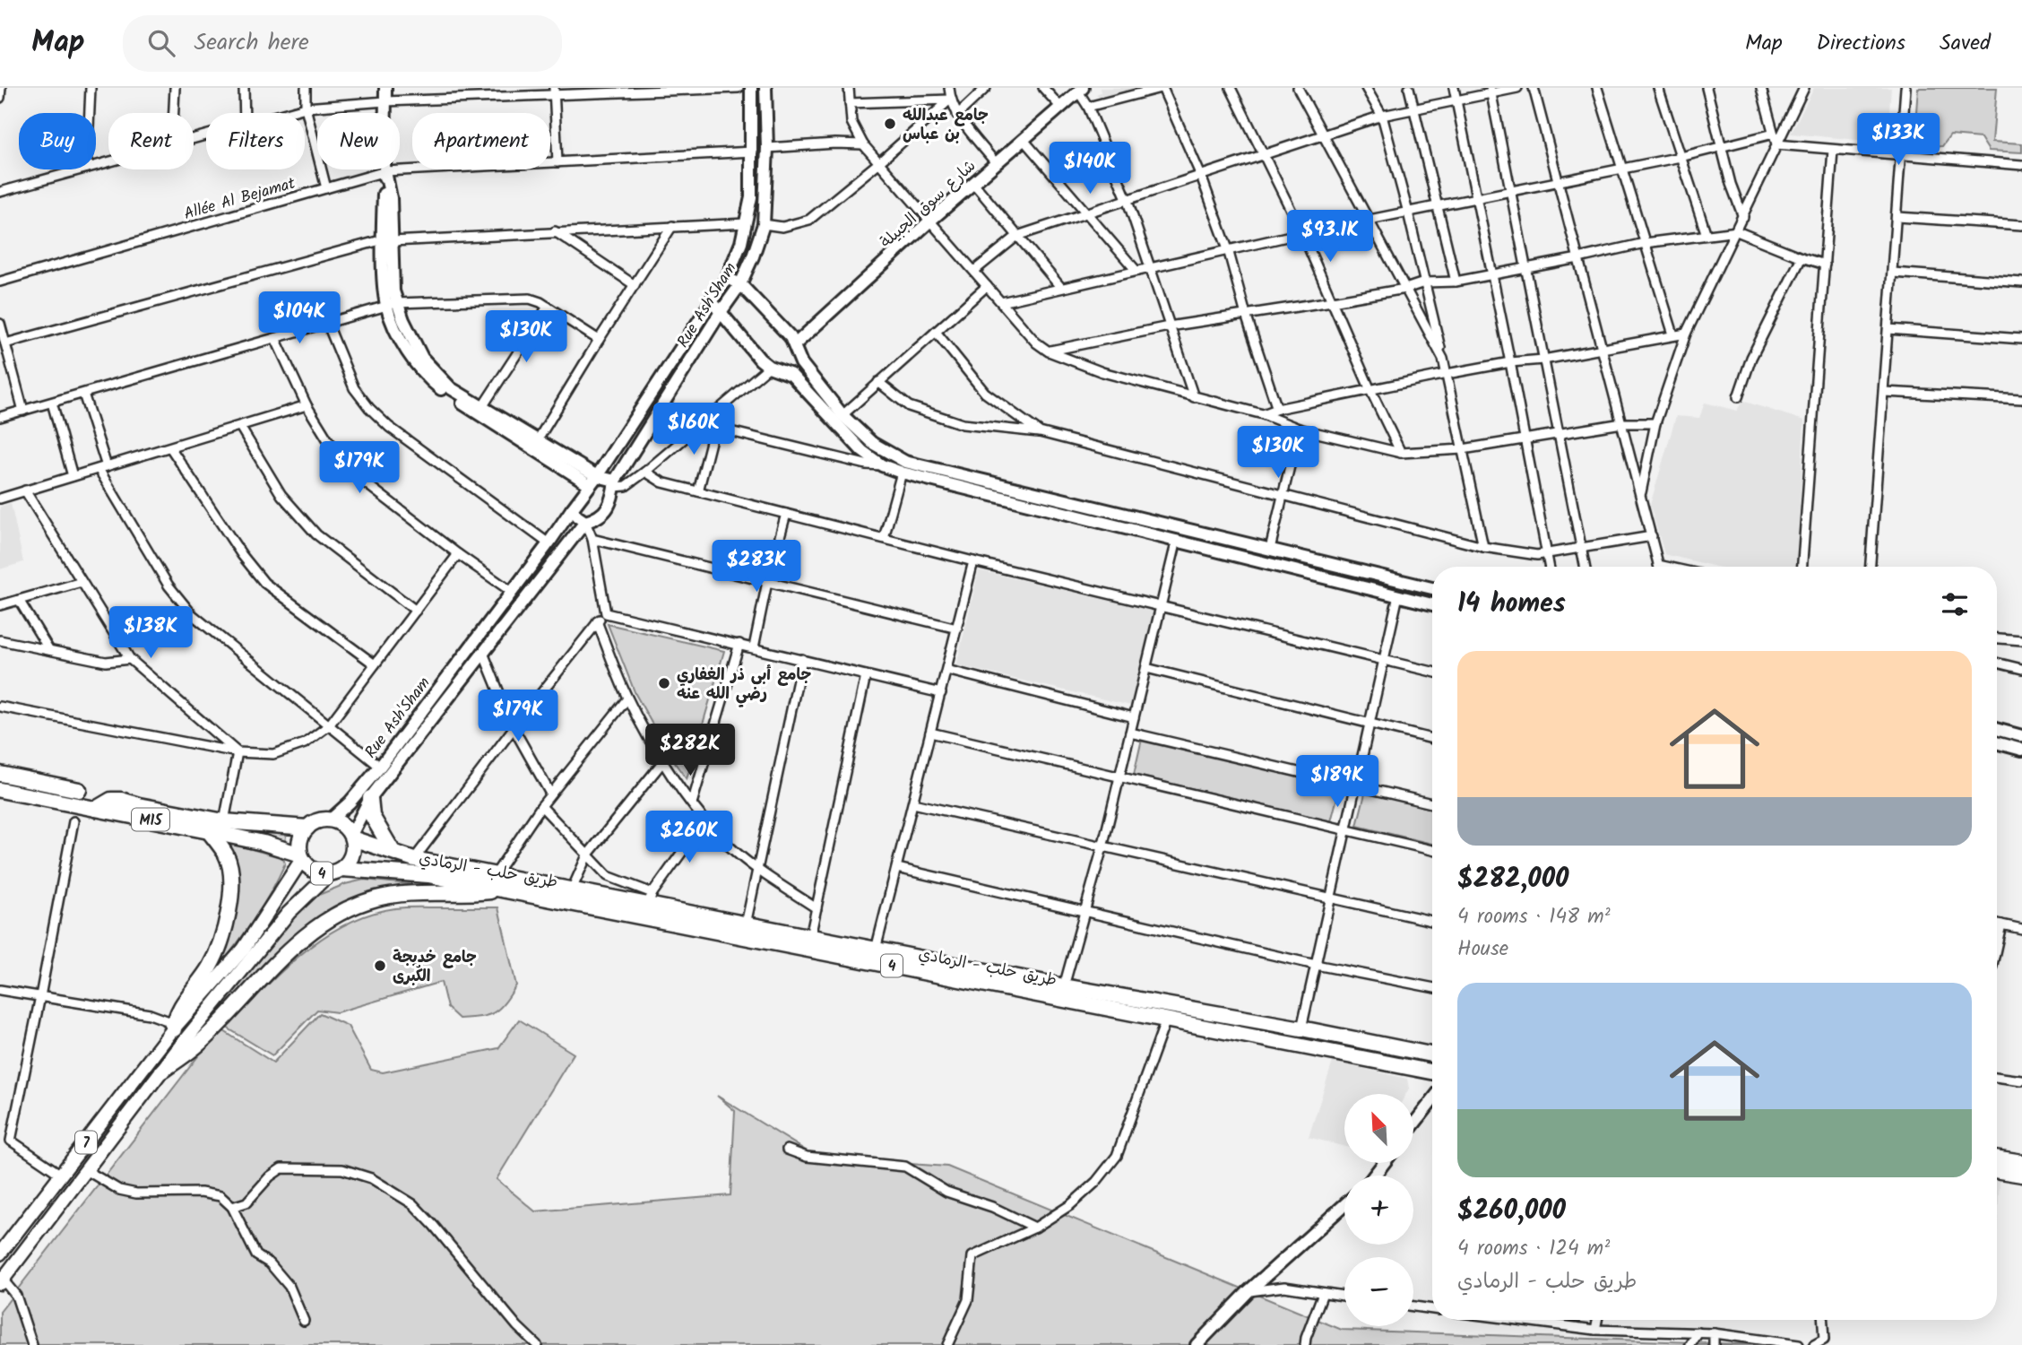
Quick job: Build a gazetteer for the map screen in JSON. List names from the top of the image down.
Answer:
{
  "streets": {
    "highway": ["M15", "طريق حلب - الرمادي", "4"],
    "main road": ["7"],
    "street": ["Allée Al Bejamat", "شارع سوق الجبيلة", "Rue Ash'Sham"]
  },
  "crossings": [
    ["Allée Al Bejamat", "Rue Ash'Sham"],
    ["Rue Ash'Sham", "M15"],
    ["Rue Ash'Sham", "طريق حلب - الرمادي"],
    ["Rue Ash'Sham", "4"],
    ["Rue Ash'Sham", "7"],
    ["M15", "طريق حلب - الرمادي"],
    ["M15", "4"],
    ["M15", "7"],
    ["طريق حلب - الرمادي", "4"],
    ["طريق حلب - الرمادي", "7"],
    ["4", "7"]
  ],
  "places": ["جامع عبدالله بن عباس", "جامع أبي ذر الغفاري رضي الله عنه", "جامع خديجة الكُبرى"],
  "north": "top left",
  "page": {
    "header": "Map",
    "search": "Search here",
    "nav": ["Map", "Directions", "Saved"],
    "price": [
      "$133K",
      "$140K",
      "$93.1K",
      "$104K",
      "$130K",
      "$160K",
      "$130K",
      "$179K",
      "$283K",
      "$138K",
      "$179K",
      "$282K",
      "$189K",
      "$260K"
    ],
    "chip": [
      "Buy",
      "Rent",
      "Filters",
      "New",
      "Apartment"
    ],
    "heading": "14 homes",
    "list": [
      {
        "name": "$282,000",
        "note": "4 rooms · 148 m² · House"
      },
      {
        "name": "$260,000",
        "note": "4 rooms · 124 m² · طريق حلب - الرمادي"
      }
    ],
    "map_buttons": ["+", "−"]
  }
}
